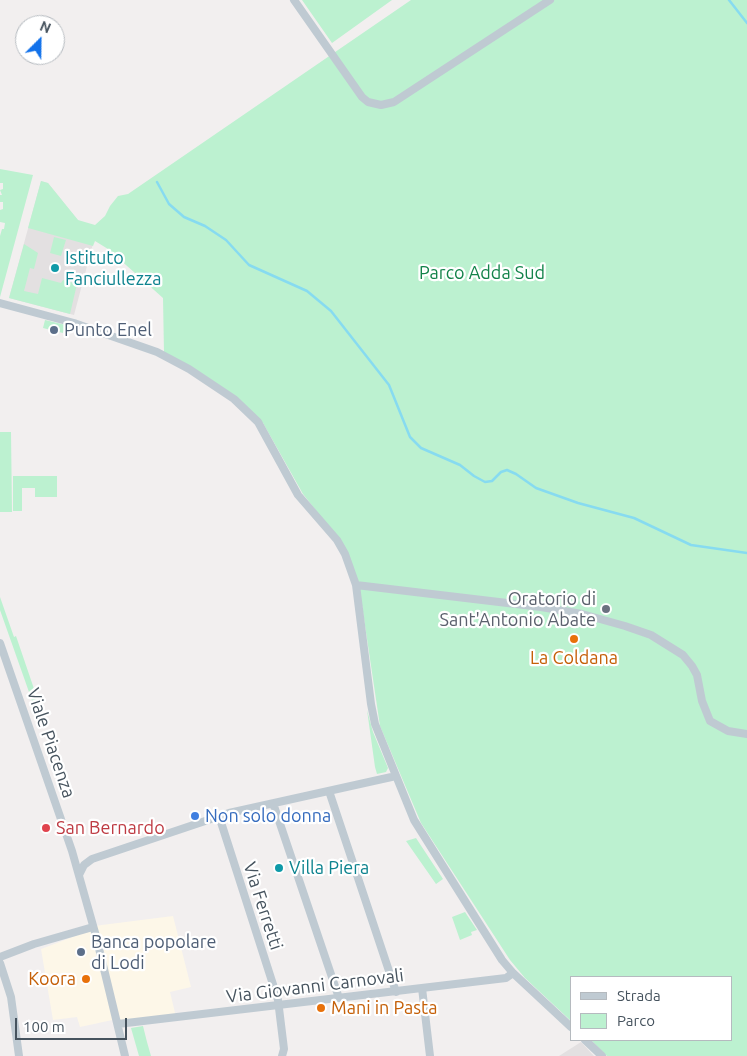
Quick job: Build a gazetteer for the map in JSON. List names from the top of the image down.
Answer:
{
  "streets": {
    "street": ["Viale Piacenza", "Via Ferretti", "Via Giovanni Carnovali"]
  },
  "crossings": [
    ["Viale Piacenza", "Via Giovanni Carnovali"],
    ["Via Ferretti", "Via Giovanni Carnovali"]
  ],
  "parks": ["Parco Adda Sud"],
  "places": [
    "Istituto Fanciullezza",
    "Punto Enel",
    "Oratorio di Sant'Antonio Abate",
    "La Coldana",
    "Non solo donna",
    "San Bernardo",
    "Villa Piera",
    "Banca popolare di Lodi",
    "Koora",
    "Mani in Pasta"
  ],
  "legend": ["Strada", "Parco"],
  "scale_bar": "100 m",
  "north": "top right"
}
